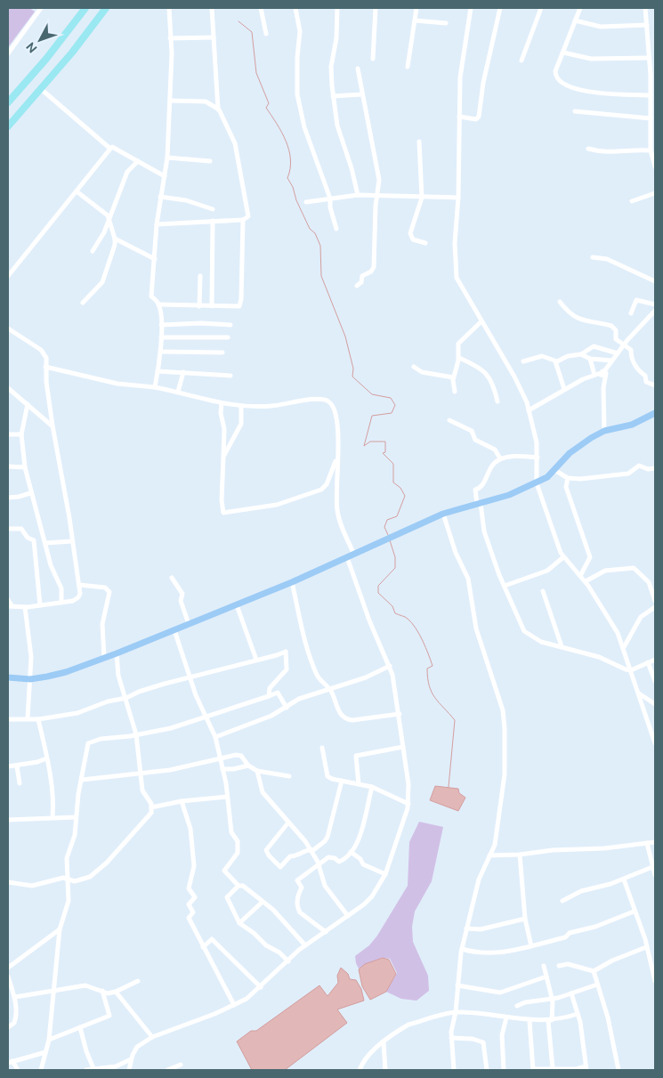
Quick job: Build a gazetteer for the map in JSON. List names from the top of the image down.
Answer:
{
  "north": "bottom left"
}
